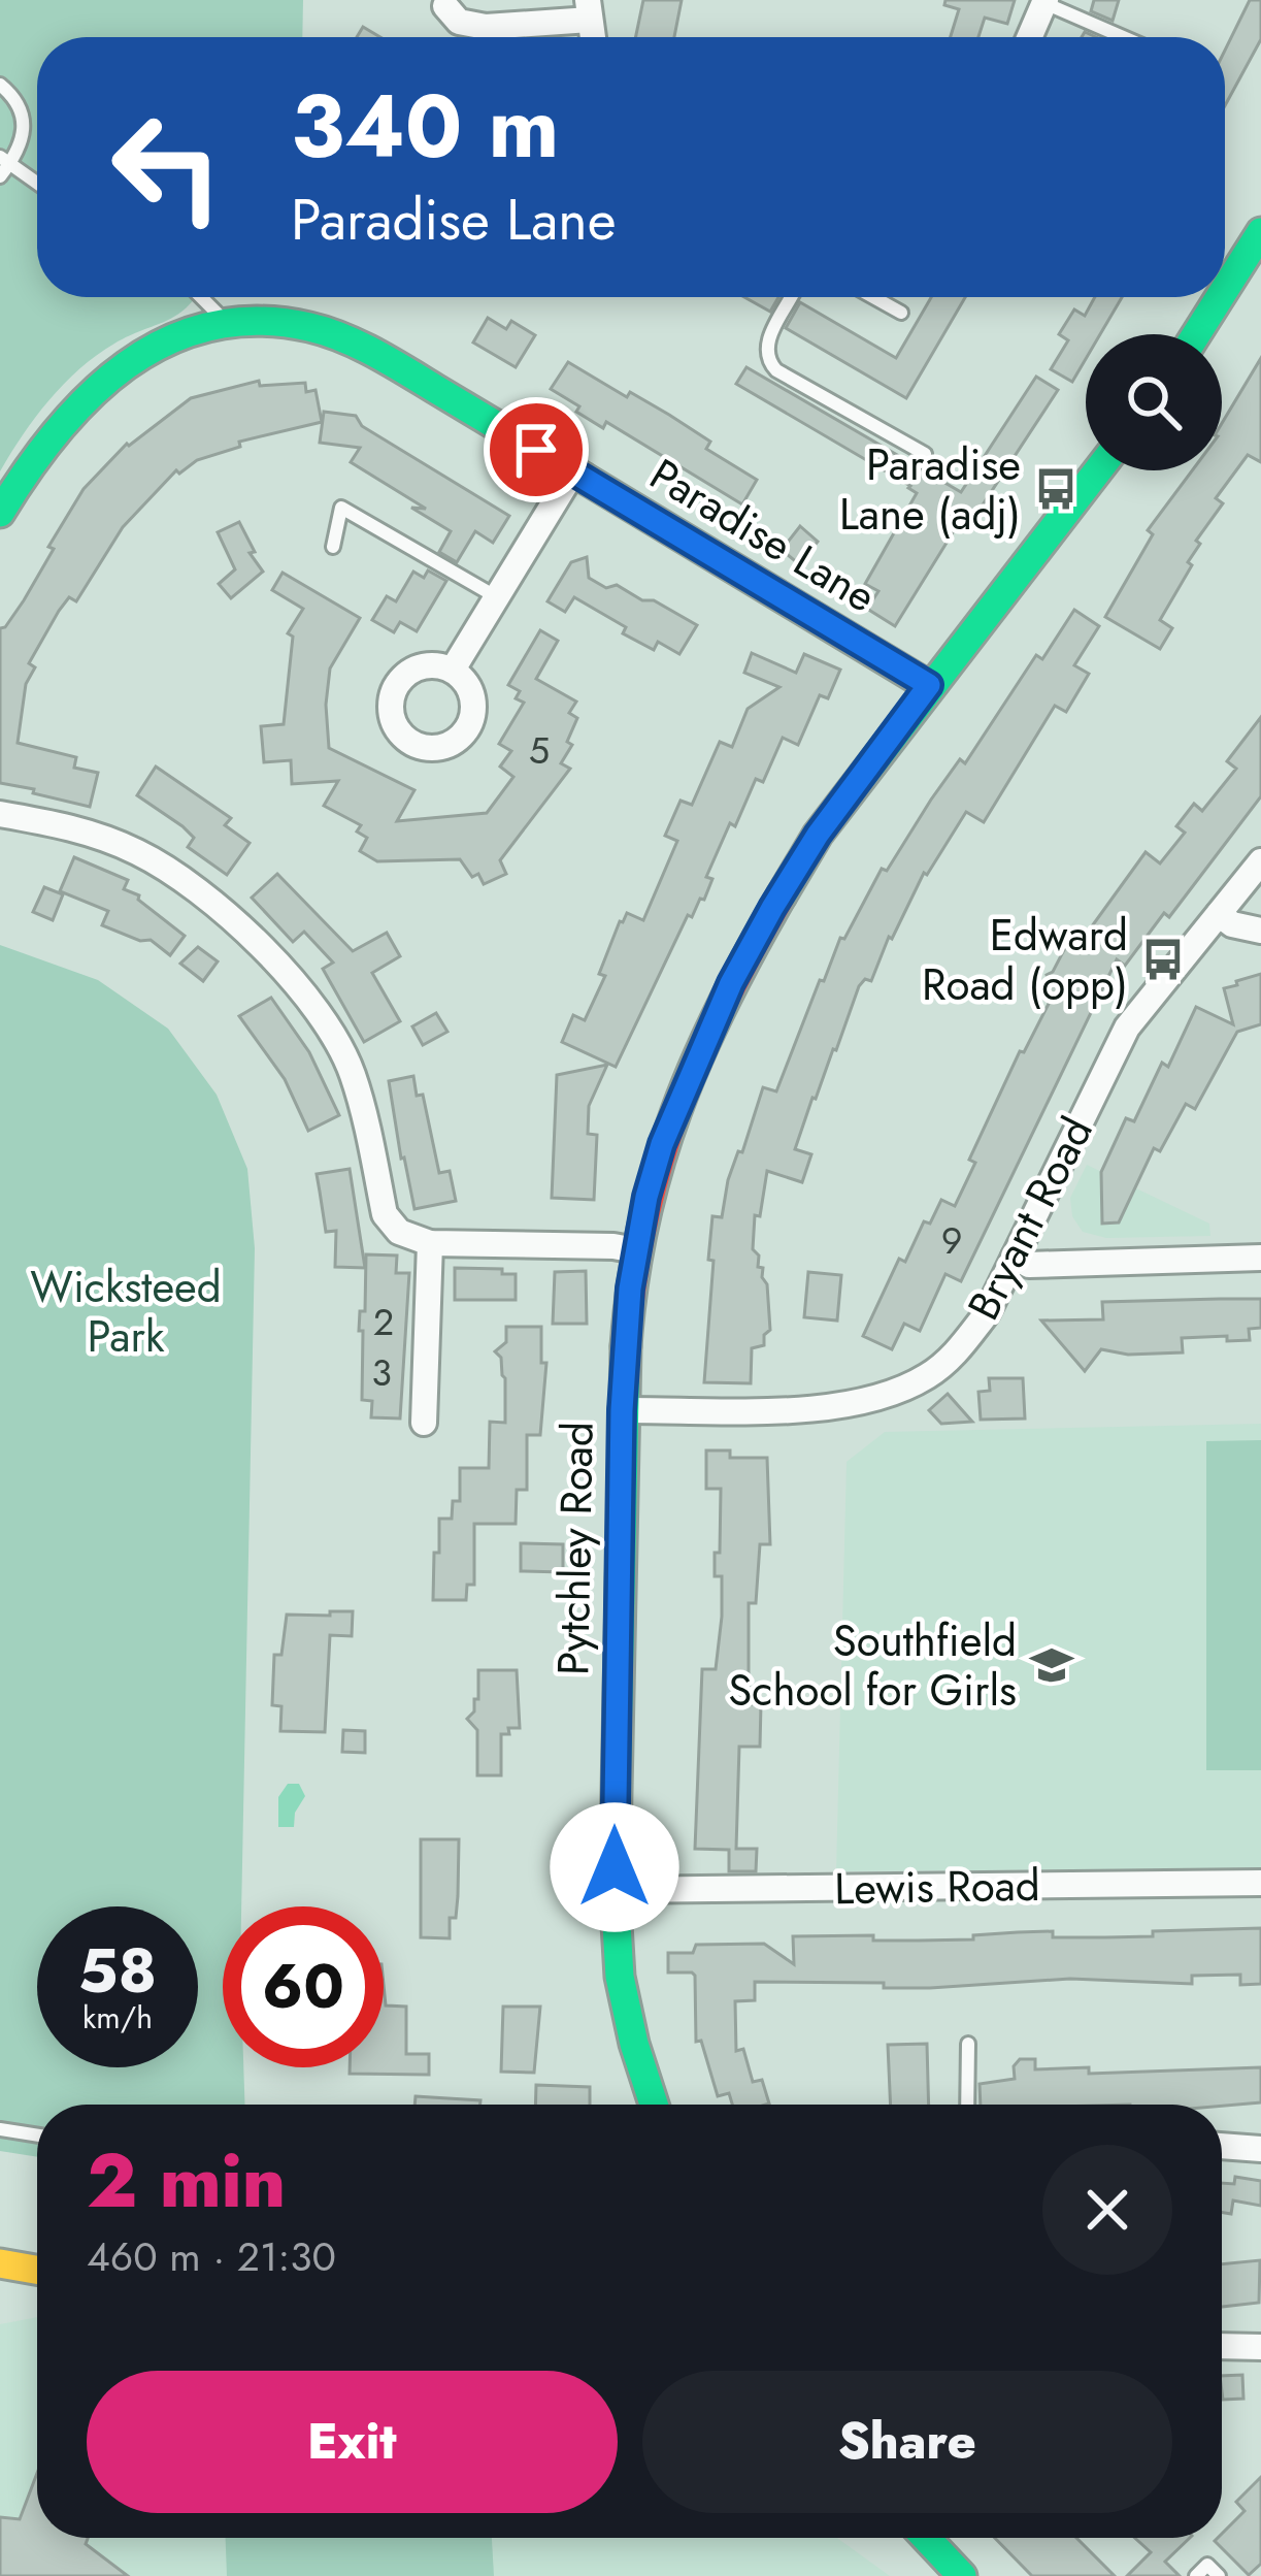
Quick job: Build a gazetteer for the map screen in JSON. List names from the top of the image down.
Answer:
{
  "streets": {
    "main road": ["Paradise Lane", "Pytchley Road"],
    "street": ["Bryant Road", "Lewis Road"]
  },
  "crossings": [
    ["Paradise Lane", "Pytchley Road"],
    ["Bryant Road", "Pytchley Road"],
    ["Pytchley Road", "Lewis Road"]
  ],
  "parks": ["Wicksteed Park"],
  "places": {
    "bus stop": ["Paradise Lane (adj)", "Edward Road (opp)"],
    "school or university": ["Southfield School for Girls"]
  },
  "house_numbers": [
    "5",
    "9",
    "2",
    "3"
  ],
  "page": {
    "turn": ["340 m", "Paradise Lane"],
    "speed": "58 km/h",
    "limit": "60",
    "heading": ["2 min", "460 m · 21:30"],
    "buttons": ["Exit", "Share"]
  }
}
